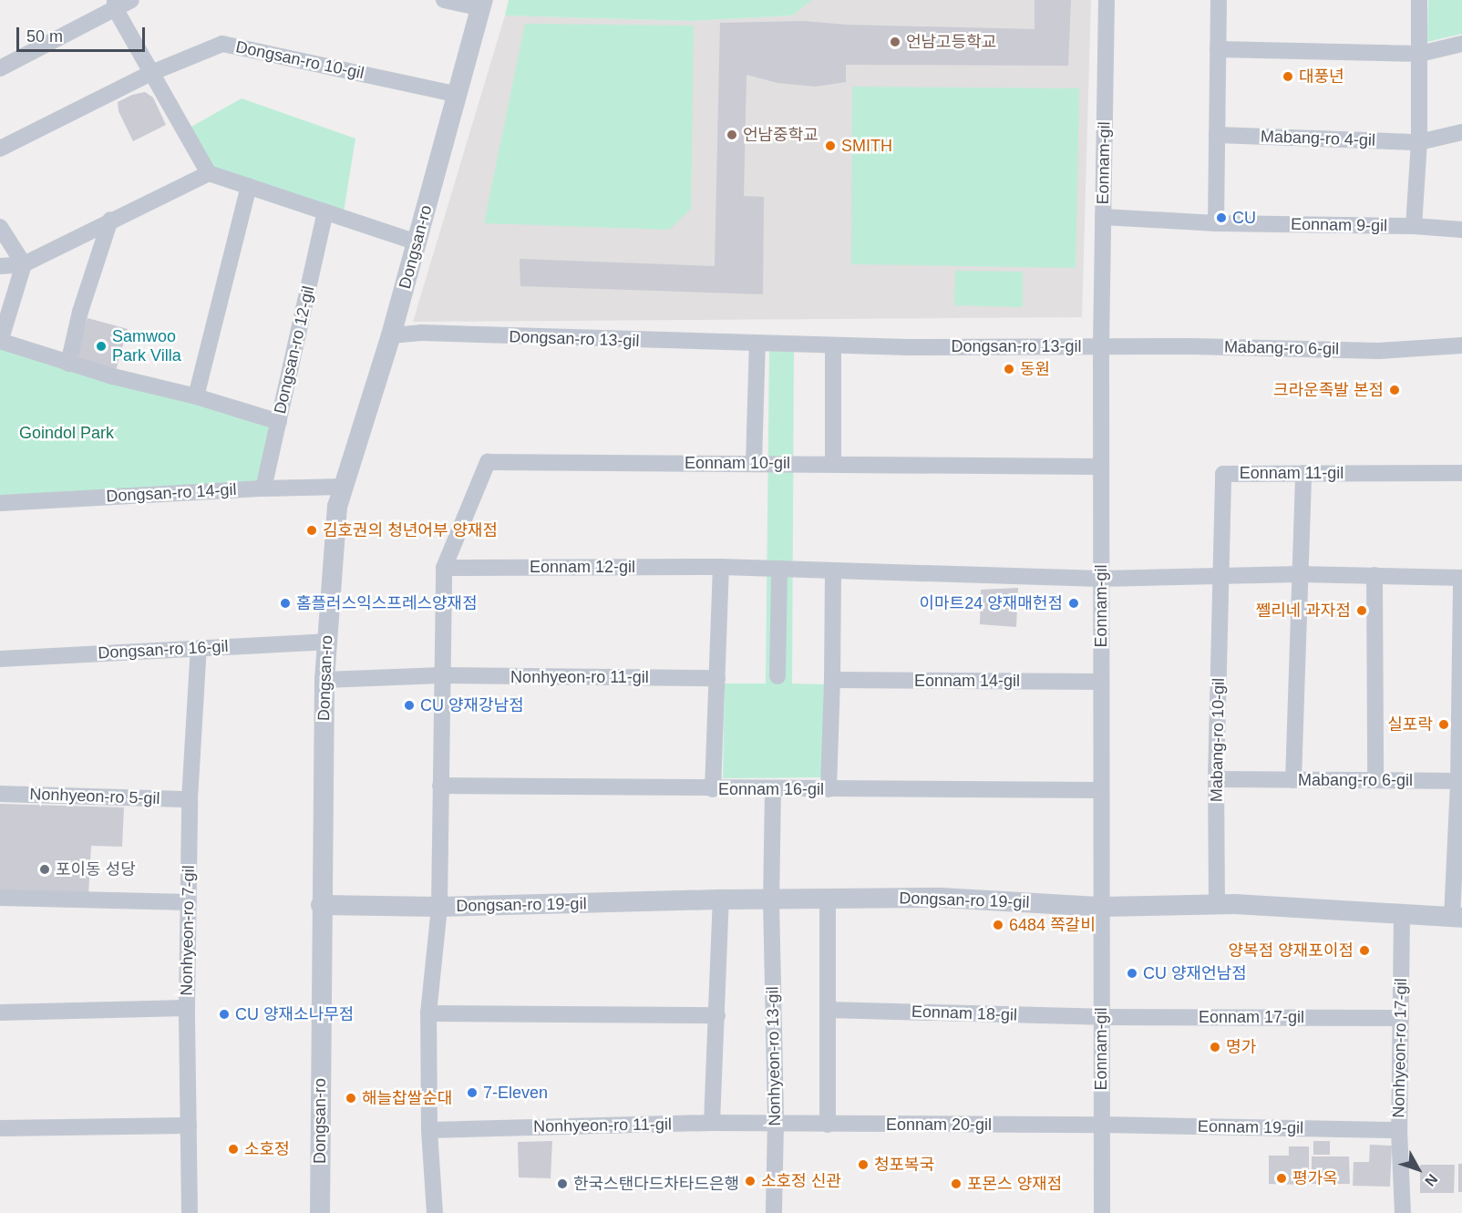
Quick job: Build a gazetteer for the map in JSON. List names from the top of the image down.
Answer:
{
  "streets": {
    "street": [
      "Dongsan-ro 10-gil",
      "Mabang-ro 4-gil",
      "Eonnam-gil",
      "Eonnam 9-gil",
      "Dongsan-ro",
      "Dongsan-ro 13-gil",
      "Mabang-ro 6-gil",
      "Dongsan-ro 12-gil",
      "Eonnam 10-gil",
      "Eonnam 11-gil",
      "Dongsan-ro 14-gil",
      "Eonnam 12-gil",
      "Dongsan-ro 16-gil",
      "Nonhyeon-ro 11-gil",
      "Eonnam 14-gil",
      "Mabang-ro 10-gil",
      "Eonnam 16-gil",
      "Nonhyeon-ro 5-gil",
      "Dongsan-ro 19-gil",
      "Nonhyeon-ro 7-gil",
      "Eonnam 18-gil",
      "Eonnam 17-gil",
      "Nonhyeon-ro 17-gil",
      "Nonhyeon-ro 13-gil",
      "Eonnam 20-gil",
      "Eonnam 19-gil"
    ]
  },
  "crossings": [
    ["Dongsan-ro 10-gil", "Dongsan-ro"],
    ["Eonnam-gil", "Eonnam 9-gil"],
    ["Eonnam-gil", "Dongsan-ro 13-gil"],
    ["Eonnam-gil", "Mabang-ro 6-gil"],
    ["Eonnam-gil", "Eonnam 10-gil"],
    ["Eonnam-gil", "Eonnam 12-gil"],
    ["Eonnam-gil", "Eonnam 14-gil"],
    ["Eonnam-gil", "Eonnam 16-gil"],
    ["Eonnam-gil", "Dongsan-ro 19-gil"],
    ["Eonnam-gil", "Eonnam 18-gil"],
    ["Eonnam-gil", "Eonnam 17-gil"],
    ["Eonnam-gil", "Eonnam 20-gil"],
    ["Eonnam-gil", "Eonnam 19-gil"],
    ["Dongsan-ro", "Dongsan-ro 13-gil"],
    ["Dongsan-ro", "Dongsan-ro 14-gil"],
    ["Dongsan-ro", "Dongsan-ro 16-gil"],
    ["Dongsan-ro", "Nonhyeon-ro 11-gil"],
    ["Dongsan-ro", "Dongsan-ro 19-gil"],
    ["Dongsan-ro 13-gil", "Mabang-ro 6-gil"],
    ["Mabang-ro 6-gil", "Mabang-ro 10-gil"],
    ["Dongsan-ro 12-gil", "Dongsan-ro 14-gil"],
    ["Eonnam 10-gil", "Eonnam 12-gil"],
    ["Eonnam 11-gil", "Mabang-ro 10-gil"],
    ["Dongsan-ro 16-gil", "Nonhyeon-ro 7-gil"],
    ["Nonhyeon-ro 11-gil", "Nonhyeon-ro 13-gil"],
    ["Nonhyeon-ro 11-gil", "Eonnam 20-gil"],
    ["Nonhyeon-ro 5-gil", "Nonhyeon-ro 7-gil"],
    ["Dongsan-ro 19-gil", "Nonhyeon-ro 13-gil"],
    ["Eonnam 18-gil", "Eonnam 17-gil"],
    ["Eonnam 17-gil", "Nonhyeon-ro 17-gil"],
    ["Nonhyeon-ro 17-gil", "Eonnam 19-gil"],
    ["Nonhyeon-ro 13-gil", "Eonnam 20-gil"],
    ["Eonnam 20-gil", "Eonnam 19-gil"]
  ],
  "parks": ["Goindol Park"],
  "places": [
    "언남고등학교",
    "대풍년",
    "언남중학교",
    "SMITH",
    "CU",
    "Samwoo Park Villa",
    "동원",
    "크라운족발 본점",
    "김호권의 청년어부 양재점",
    "홈플러스익스프레스양재점",
    "이마트24 양재매헌점",
    "쩰리네 과자점",
    "CU 양재강남점",
    "실포락",
    "포이동 성당",
    "6484 쪽갈비",
    "양복점 양재포이점",
    "CU 양재언남점",
    "CU 양재소나무점",
    "명가",
    "7-Eleven",
    "해늘찹쌀순대",
    "소호정",
    "청포복국",
    "평가옥",
    "소호정 신관",
    "한국스탠다드차타드은행",
    "포몬스 양재점"
  ],
  "scale_bar": "50 m",
  "north": "bottom right"
}
